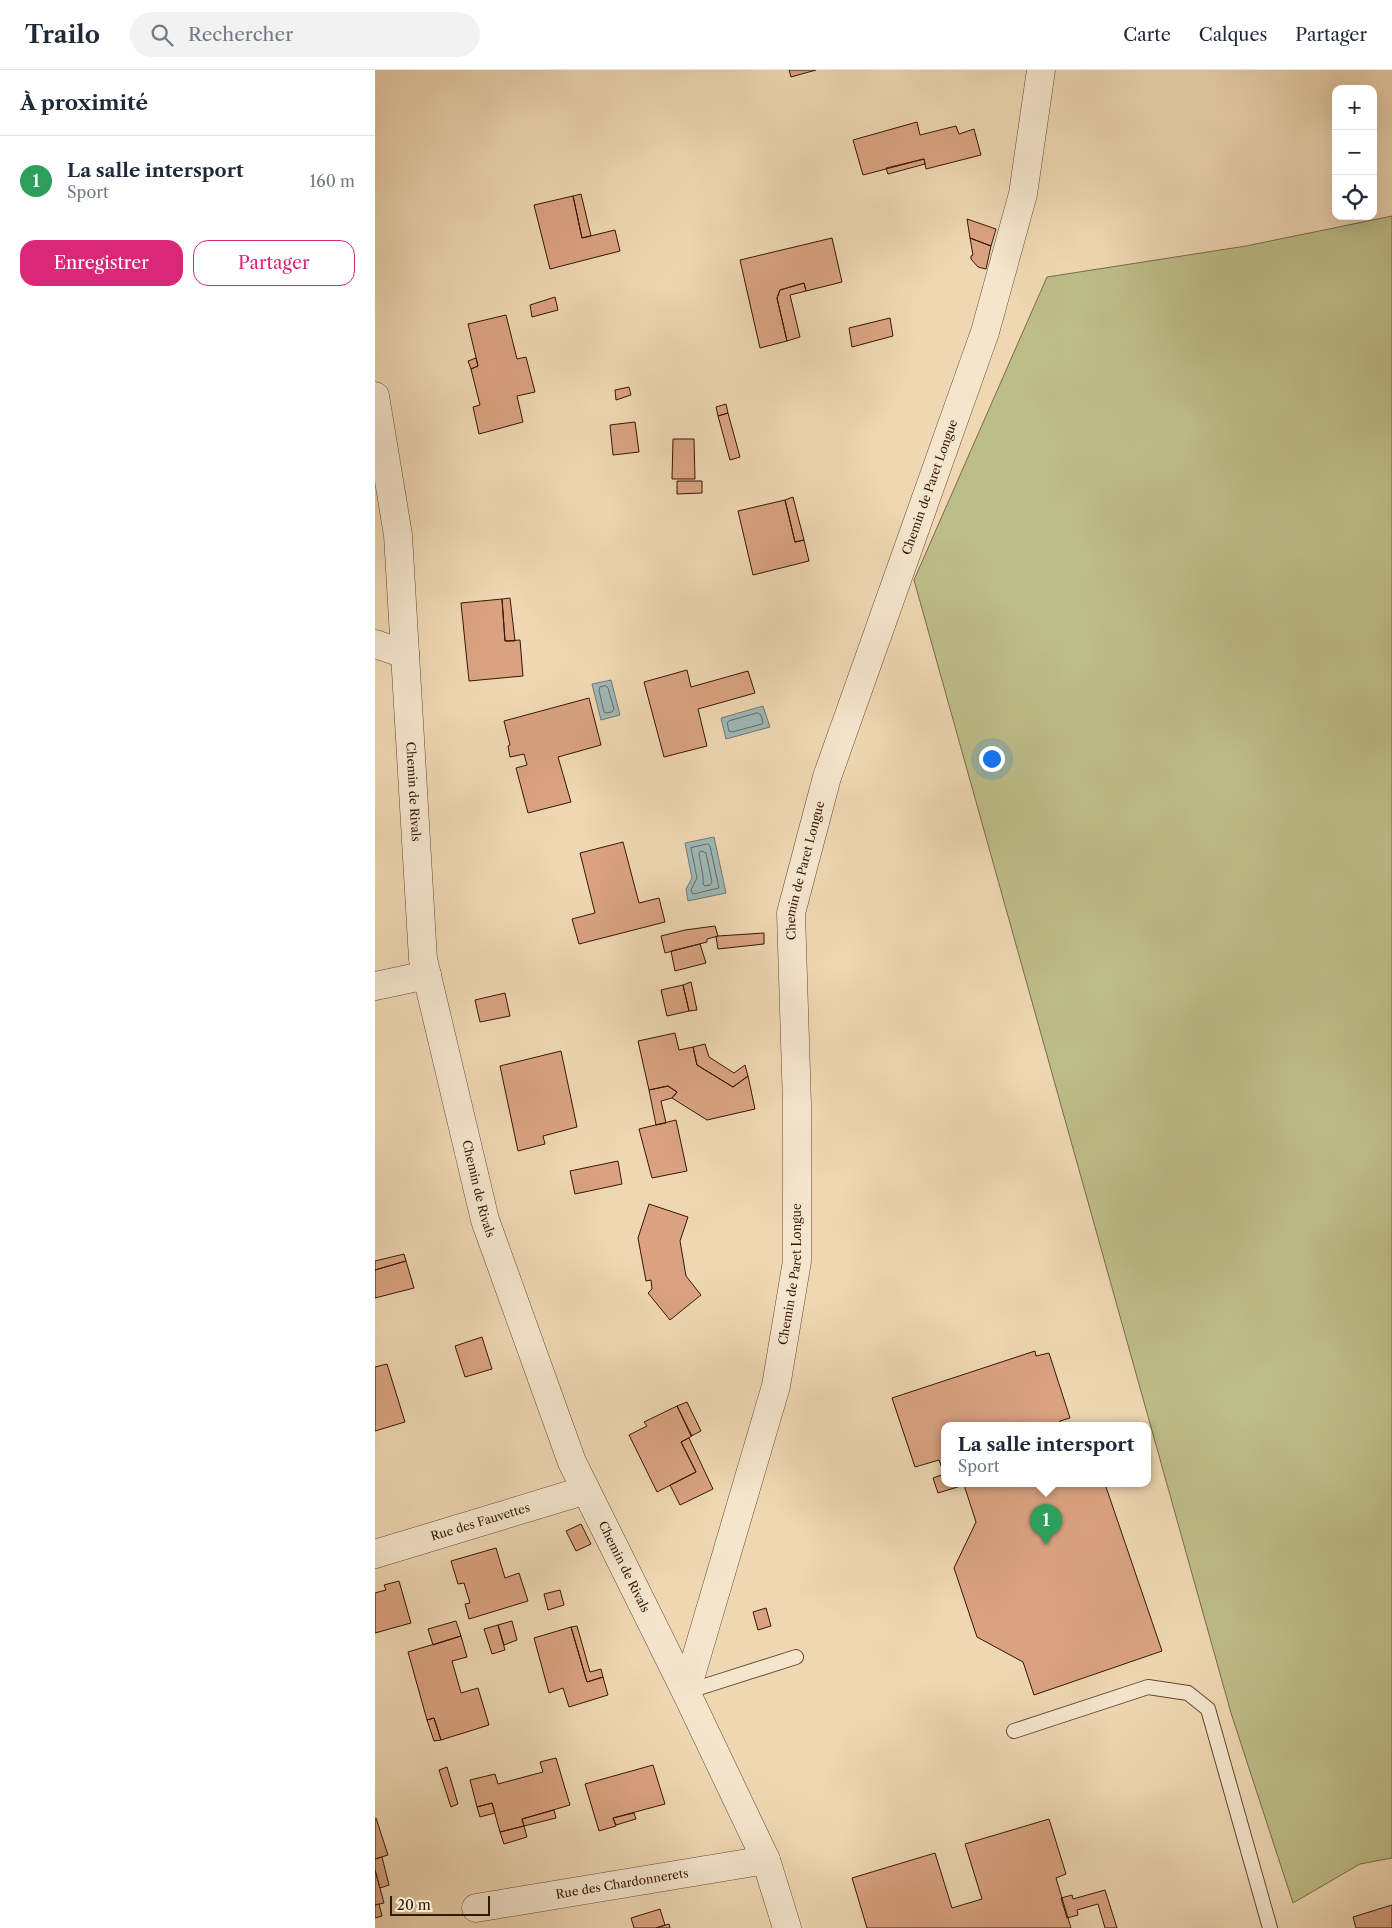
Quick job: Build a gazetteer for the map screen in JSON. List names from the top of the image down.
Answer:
{
  "streets": {
    "street": [
      "Chemin de Paret Longue",
      "Chemin de Rivals",
      "Rue des Fauvettes",
      "Rue des Chardonnerets"
    ]
  },
  "crossings": [
    ["Chemin de Paret Longue", "Chemin de Rivals"],
    ["Chemin de Rivals", "Rue des Fauvettes"],
    ["Chemin de Rivals", "Rue des Chardonnerets"]
  ],
  "scale_bar": "20 m",
  "page": {
    "header": "Trailo",
    "search": "Rechercher",
    "nav": ["Carte", "Calques", "Partager"],
    "heading": "À proximité",
    "map_buttons": ["+", "−"],
    "list": [
      {
        "mark": "1",
        "name": "La salle intersport",
        "note": "Sport",
        "value": "160 m"
      }
    ],
    "buttons": ["Enregistrer", "Partager"],
    "popup": ["La salle intersport", "Sport"],
    "pins": "1",
    "scale": "20 m"
  }
}
